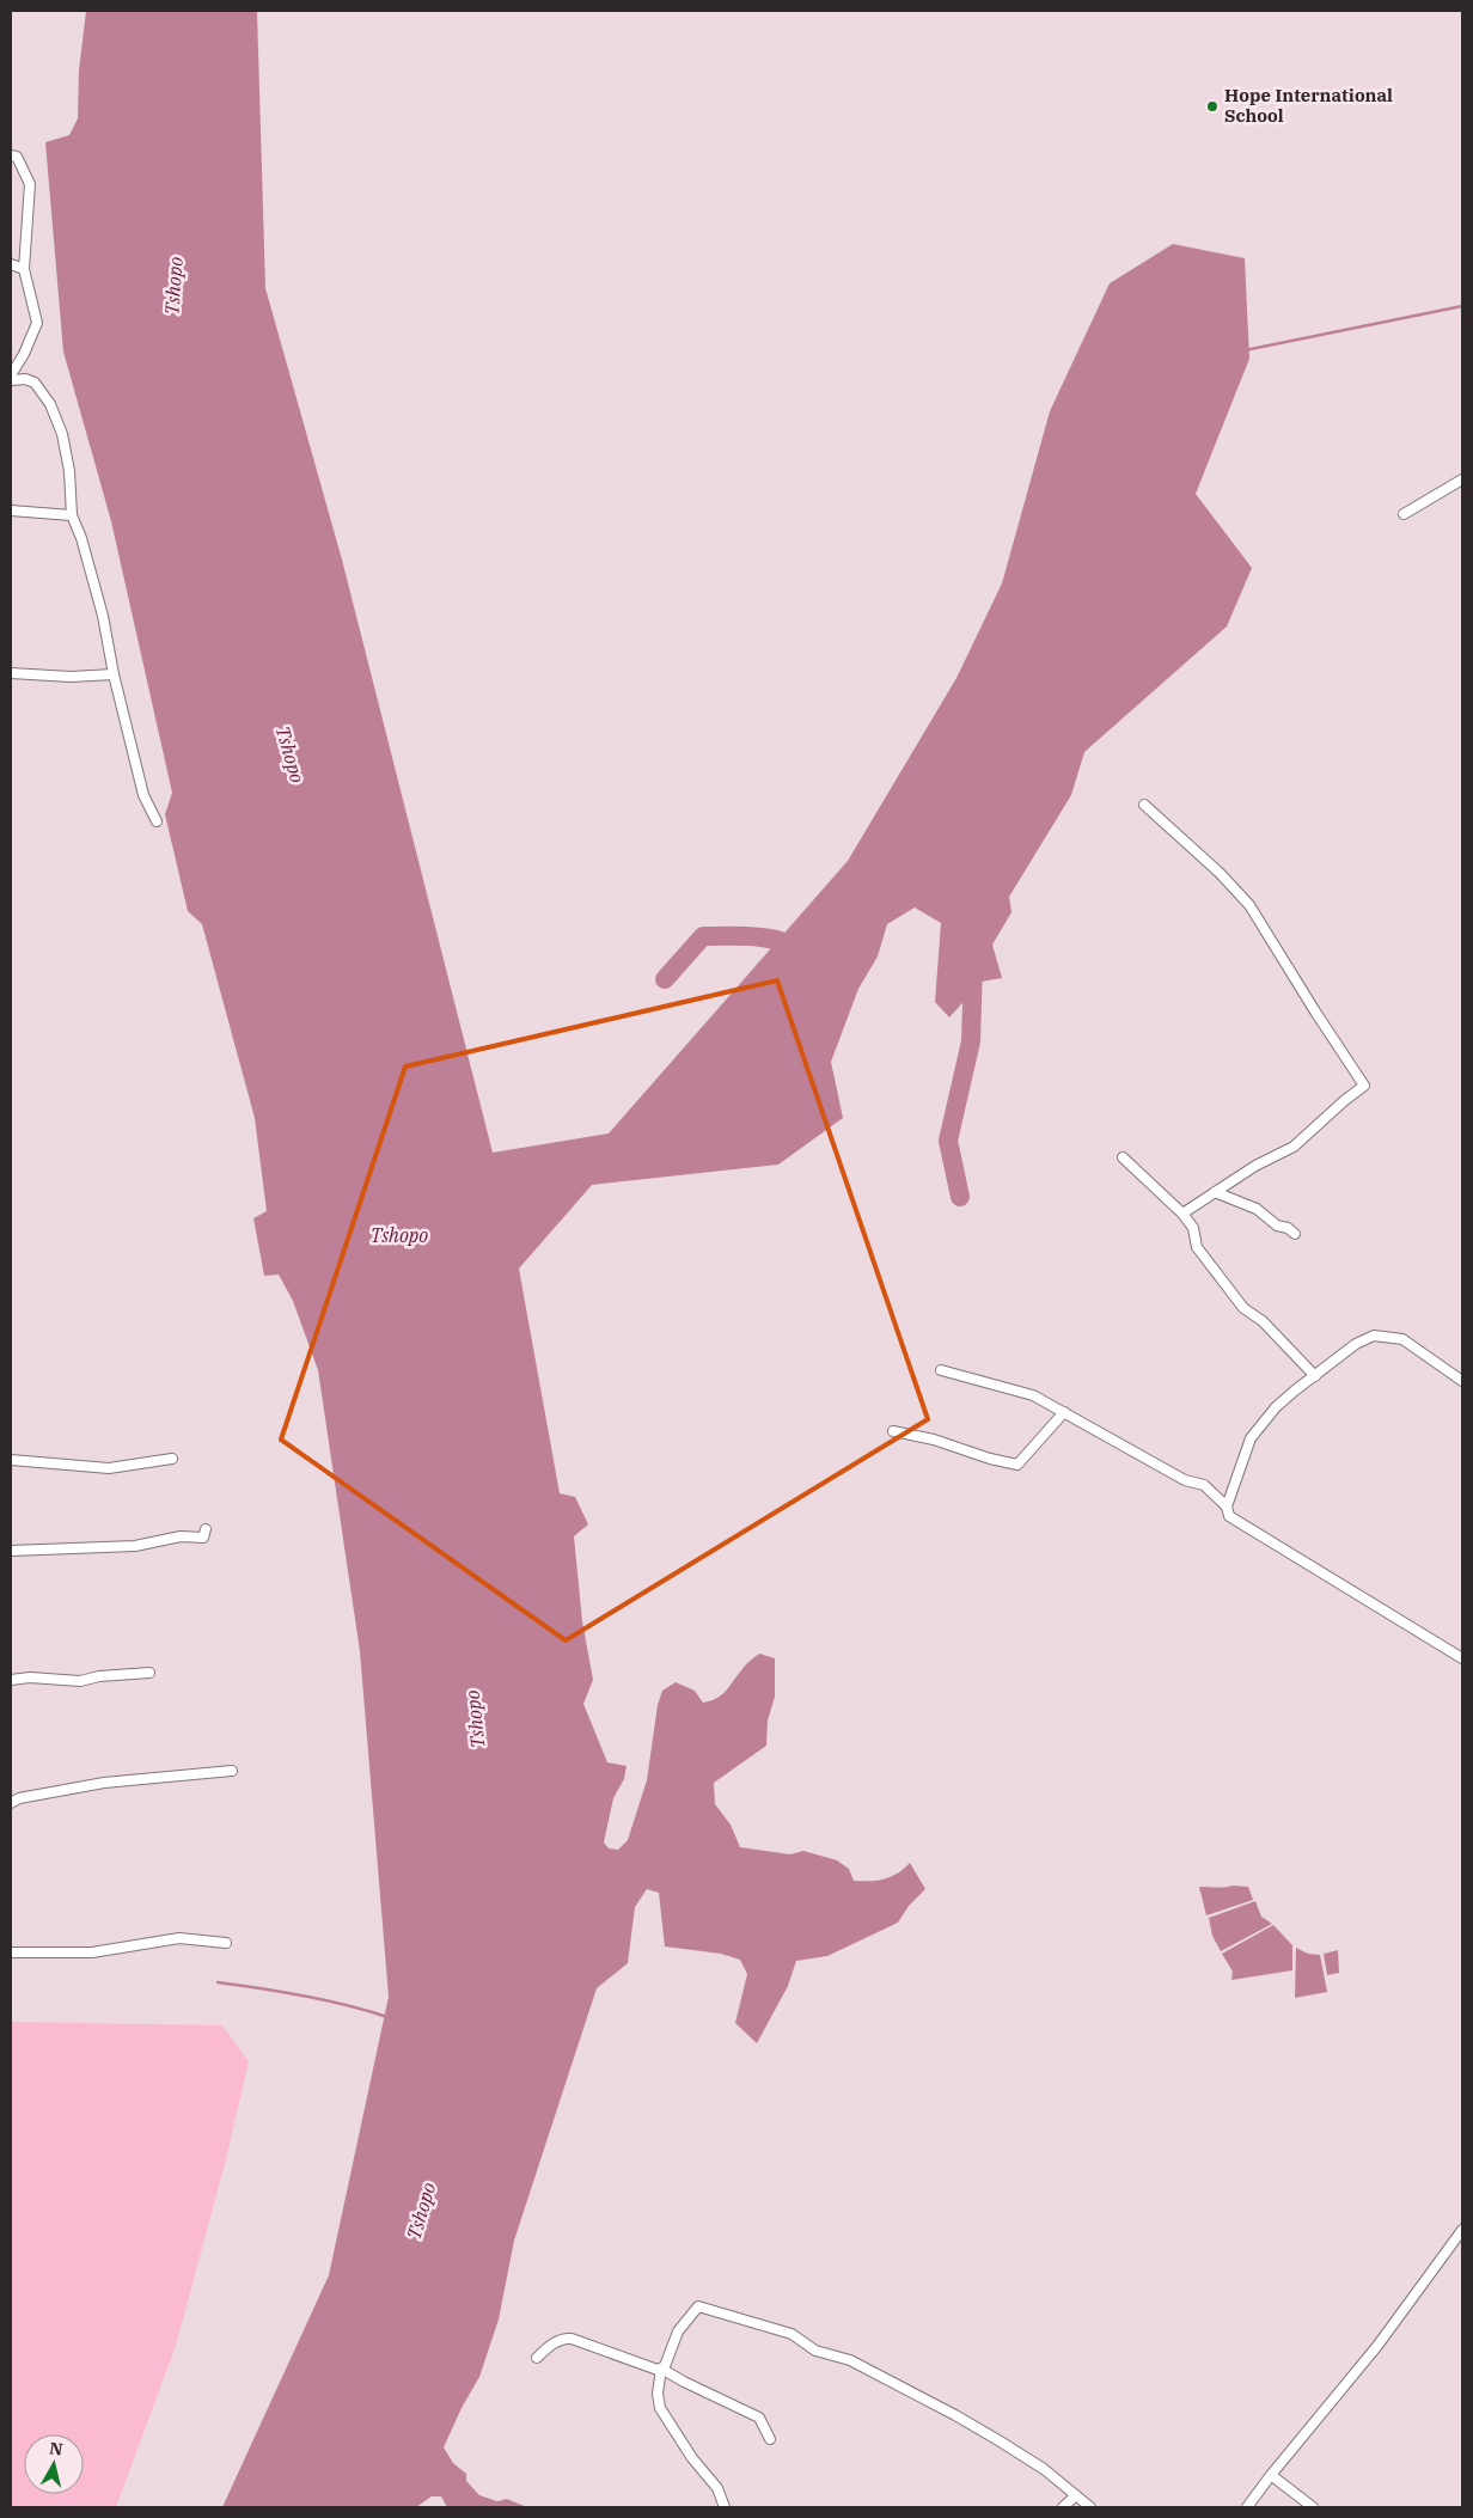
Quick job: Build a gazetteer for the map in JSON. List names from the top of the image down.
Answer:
{
  "water": ["Tshopo"],
  "places": ["Hope International School"],
  "north": "top"
}
